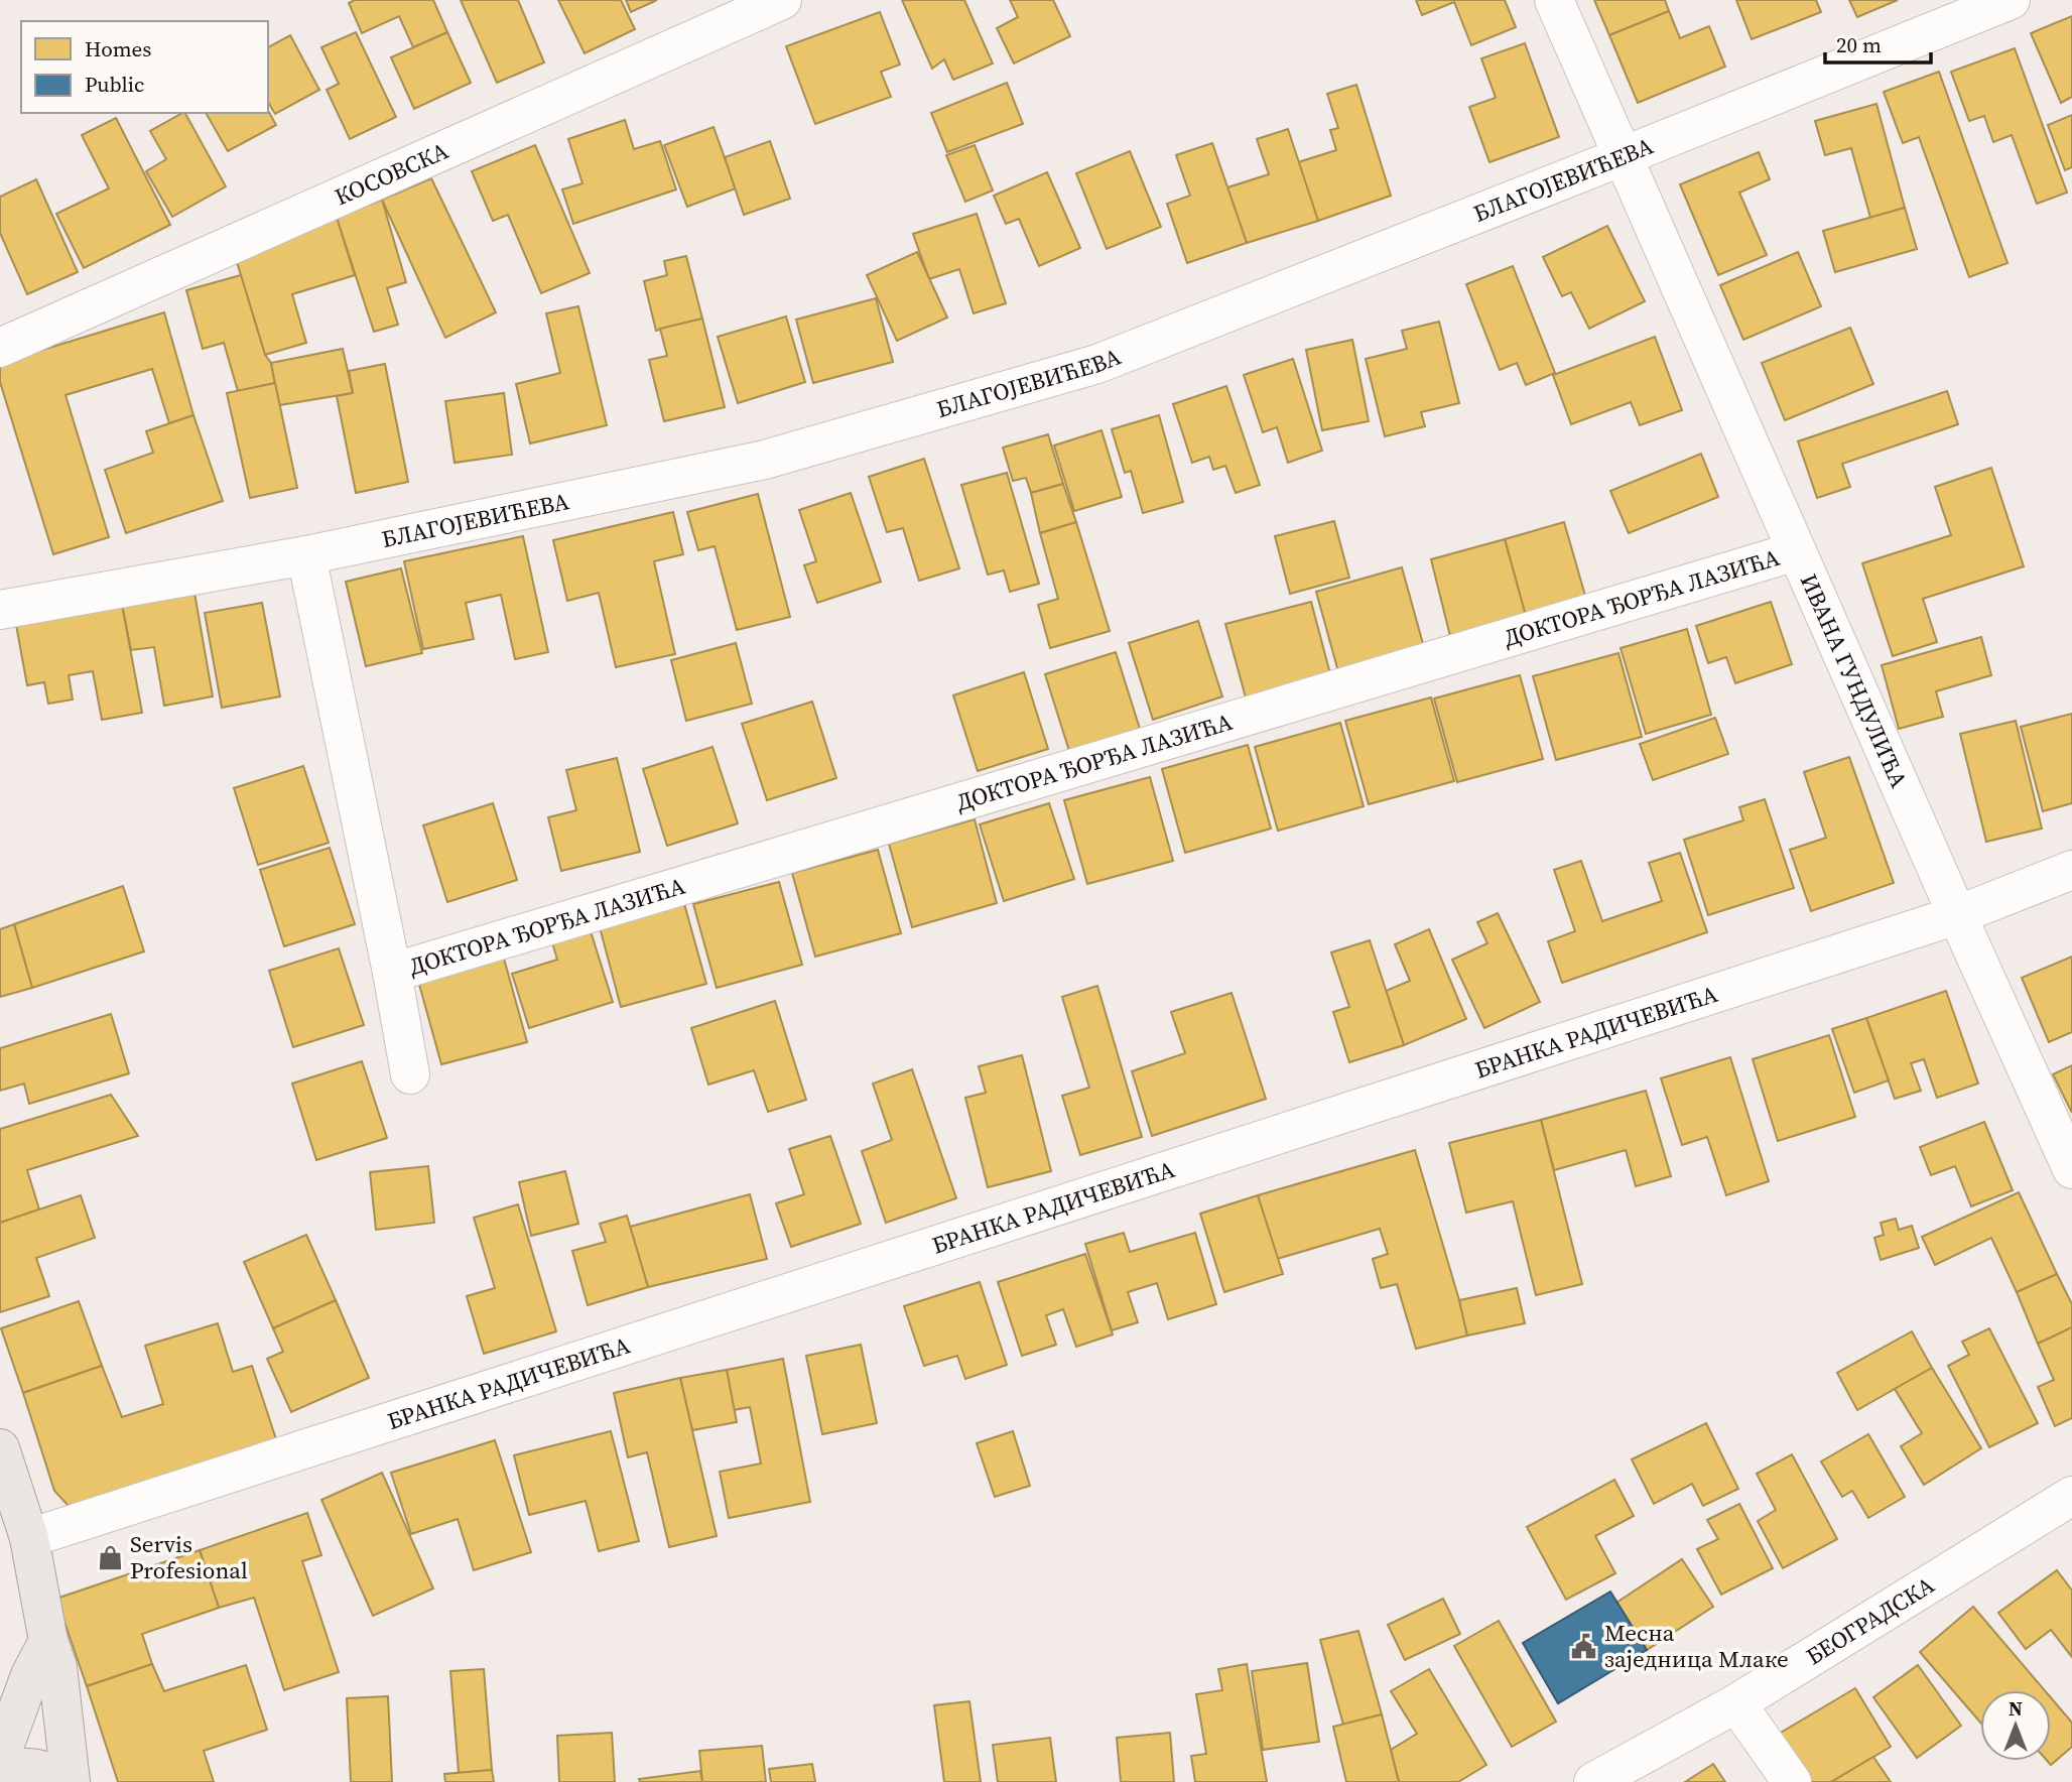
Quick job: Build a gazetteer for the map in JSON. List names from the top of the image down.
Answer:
{
  "streets": {
    "street": [
      "КОСОВСКА",
      "БЛАГОЈЕВИЋЕВА",
      "ДОКТОРА ЂОРЂА ЛАЗИЋА",
      "ИВАНА ГУНДУЛИЋА",
      "БРАНКА РАДИЧЕВИЋА",
      "БЕОГРАДСКА"
    ]
  },
  "crossings": [
    ["БЛАГОЈЕВИЋЕВА", "ДОКТОРА ЂОРЂА ЛАЗИЋА"],
    ["БЛАГОЈЕВИЋЕВА", "ИВАНА ГУНДУЛИЋА"],
    ["ДОКТОРА ЂОРЂА ЛАЗИЋА", "ИВАНА ГУНДУЛИЋА"],
    ["ИВАНА ГУНДУЛИЋА", "БРАНКА РАДИЧЕВИЋА"]
  ],
  "places": {
    "shop": ["Servis Profesional"],
    "public building": ["Месна заједница Млаке"]
  },
  "legend": ["Homes", "Public"],
  "scale_bar": "20 m",
  "north": "top"
}
